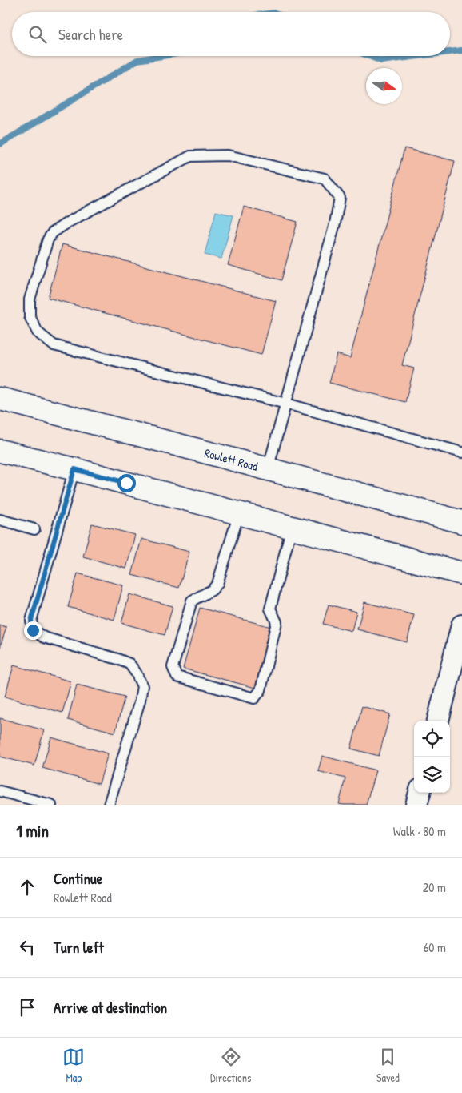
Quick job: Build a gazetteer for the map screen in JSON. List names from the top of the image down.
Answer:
{
  "streets": {
    "main road": ["Rowlett Road"]
  },
  "north": "right",
  "page": {
    "search": "Search here",
    "heading": ["1 min", "Walk · 80 m"],
    "list": [
      ["Continue", "Rowlett Road", "20 m"],
      ["Turn left", "60 m"],
      "Arrive at destination"
    ],
    "nav": ["Map", "Directions", "Saved"]
  }
}
